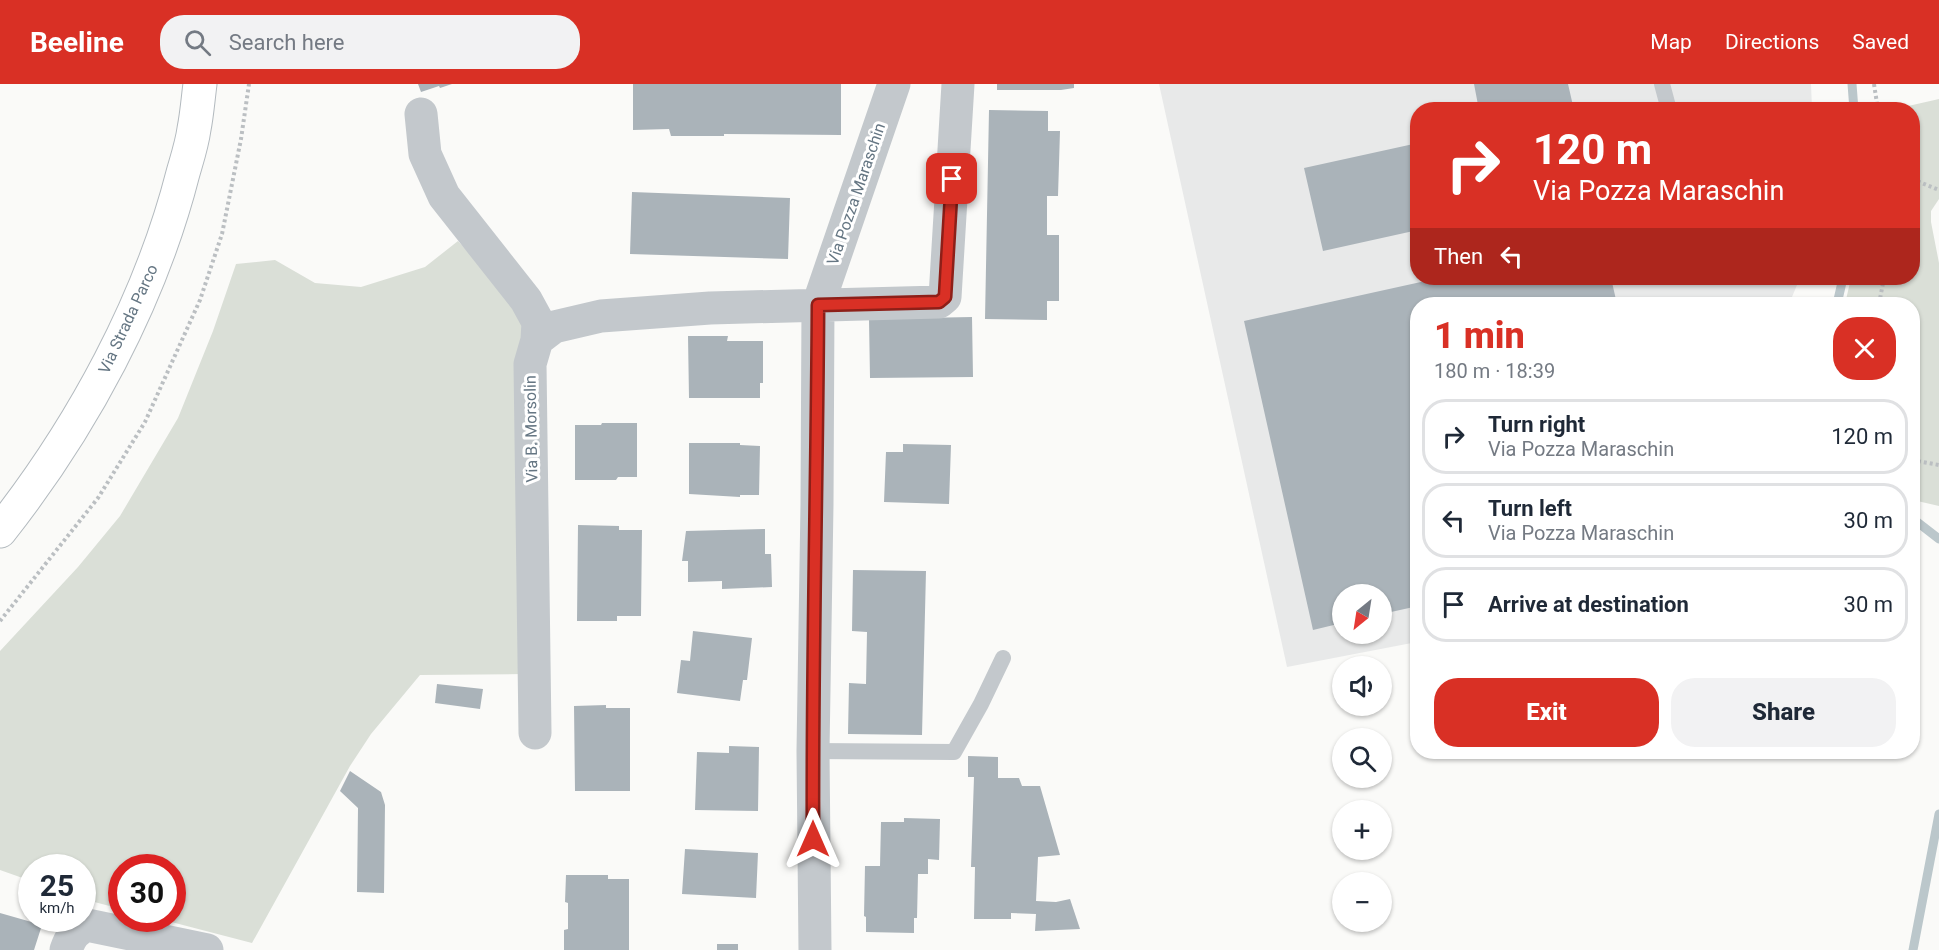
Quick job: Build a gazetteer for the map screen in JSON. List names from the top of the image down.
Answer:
{
  "streets": {
    "main road": ["Via Strada Parco"],
    "street": ["Via Pozza Maraschin", "Via B. Morsolin"]
  },
  "north": "bottom left",
  "page": {
    "header": "Beeline",
    "search": "Search here",
    "nav": ["Map", "Directions", "Saved"],
    "turn": ["120 m", "Via Pozza Maraschin"],
    "then": "Then",
    "heading": ["1 min", "180 m · 18:39"],
    "list": [
      {
        "name": "Turn right",
        "note": "Via Pozza Maraschin",
        "value": "120 m"
      },
      {
        "name": "Turn left",
        "note": "Via Pozza Maraschin",
        "value": "30 m"
      },
      {
        "name": "Arrive at destination",
        "value": "30 m"
      }
    ],
    "map_buttons": ["+", "−"],
    "buttons": ["Exit", "Share"],
    "speed": "25 km/h",
    "limit": "30"
  }
}
